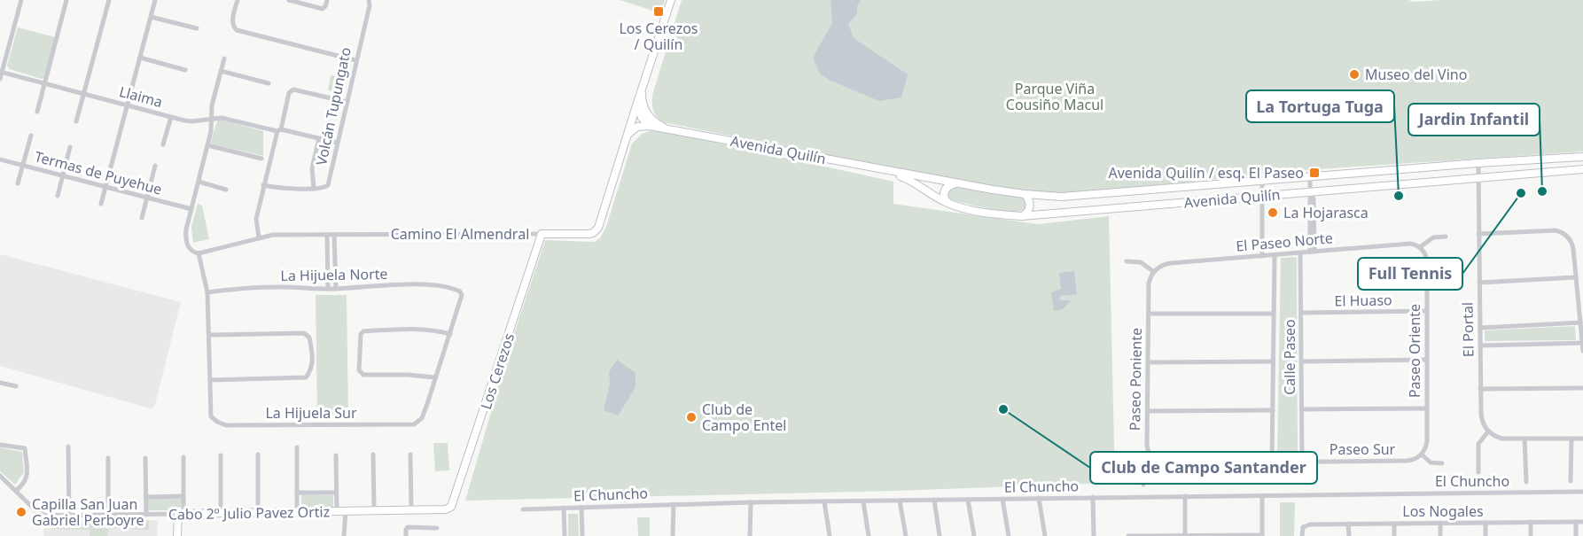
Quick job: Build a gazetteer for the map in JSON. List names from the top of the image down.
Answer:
{
  "streets": {
    "main road": [
      "Avenida Quilín",
      "Camino El Almendral",
      "Los Cerezos",
      "Cabo 2º Julio Pavez Ortiz"
    ],
    "street": [
      "Llaima",
      "Volcán Tupungato",
      "Termas de Puyehue",
      "El Paseo Norte",
      "La Hijuela Norte",
      "El Huaso",
      "El Portal",
      "Paseo Oriente",
      "Calle Paseo",
      "Paseo Poniente",
      "La Hijuela Sur",
      "Paseo Sur",
      "El Chuncho",
      "Los Nogales"
    ]
  },
  "crossings": [
    ["Llaima", "Volcán Tupungato"],
    ["Avenida Quilín", "El Portal"],
    ["Termas de Puyehue", "Camino El Almendral"],
    ["Camino El Almendral", "Los Cerezos"],
    ["El Paseo Norte", "Paseo Oriente"],
    ["El Paseo Norte", "Calle Paseo"],
    ["El Paseo Norte", "Paseo Poniente"],
    ["El Huaso", "Paseo Oriente"],
    ["El Huaso", "Calle Paseo"],
    ["Paseo Oriente", "Paseo Sur"],
    ["Calle Paseo", "Paseo Sur"],
    ["Los Cerezos", "Cabo 2º Julio Pavez Ortiz"],
    ["Paseo Poniente", "Paseo Sur"]
  ],
  "parks": ["Parque Viña Cousiño Macul"],
  "places": {
    "transit": ["Los Cerezos / Quilín", "Avenida Quilín / esq. El Paseo"],
    "other": [
      "Museo del Vino",
      "Jardin Infantil",
      "Full Tennis",
      "La Tortuga Tuga",
      "La Hojarasca",
      "Club de Campo Santander",
      "Club de Campo Entel",
      "Capilla San Juan Gabriel Perboyre"
    ]
  }
}
